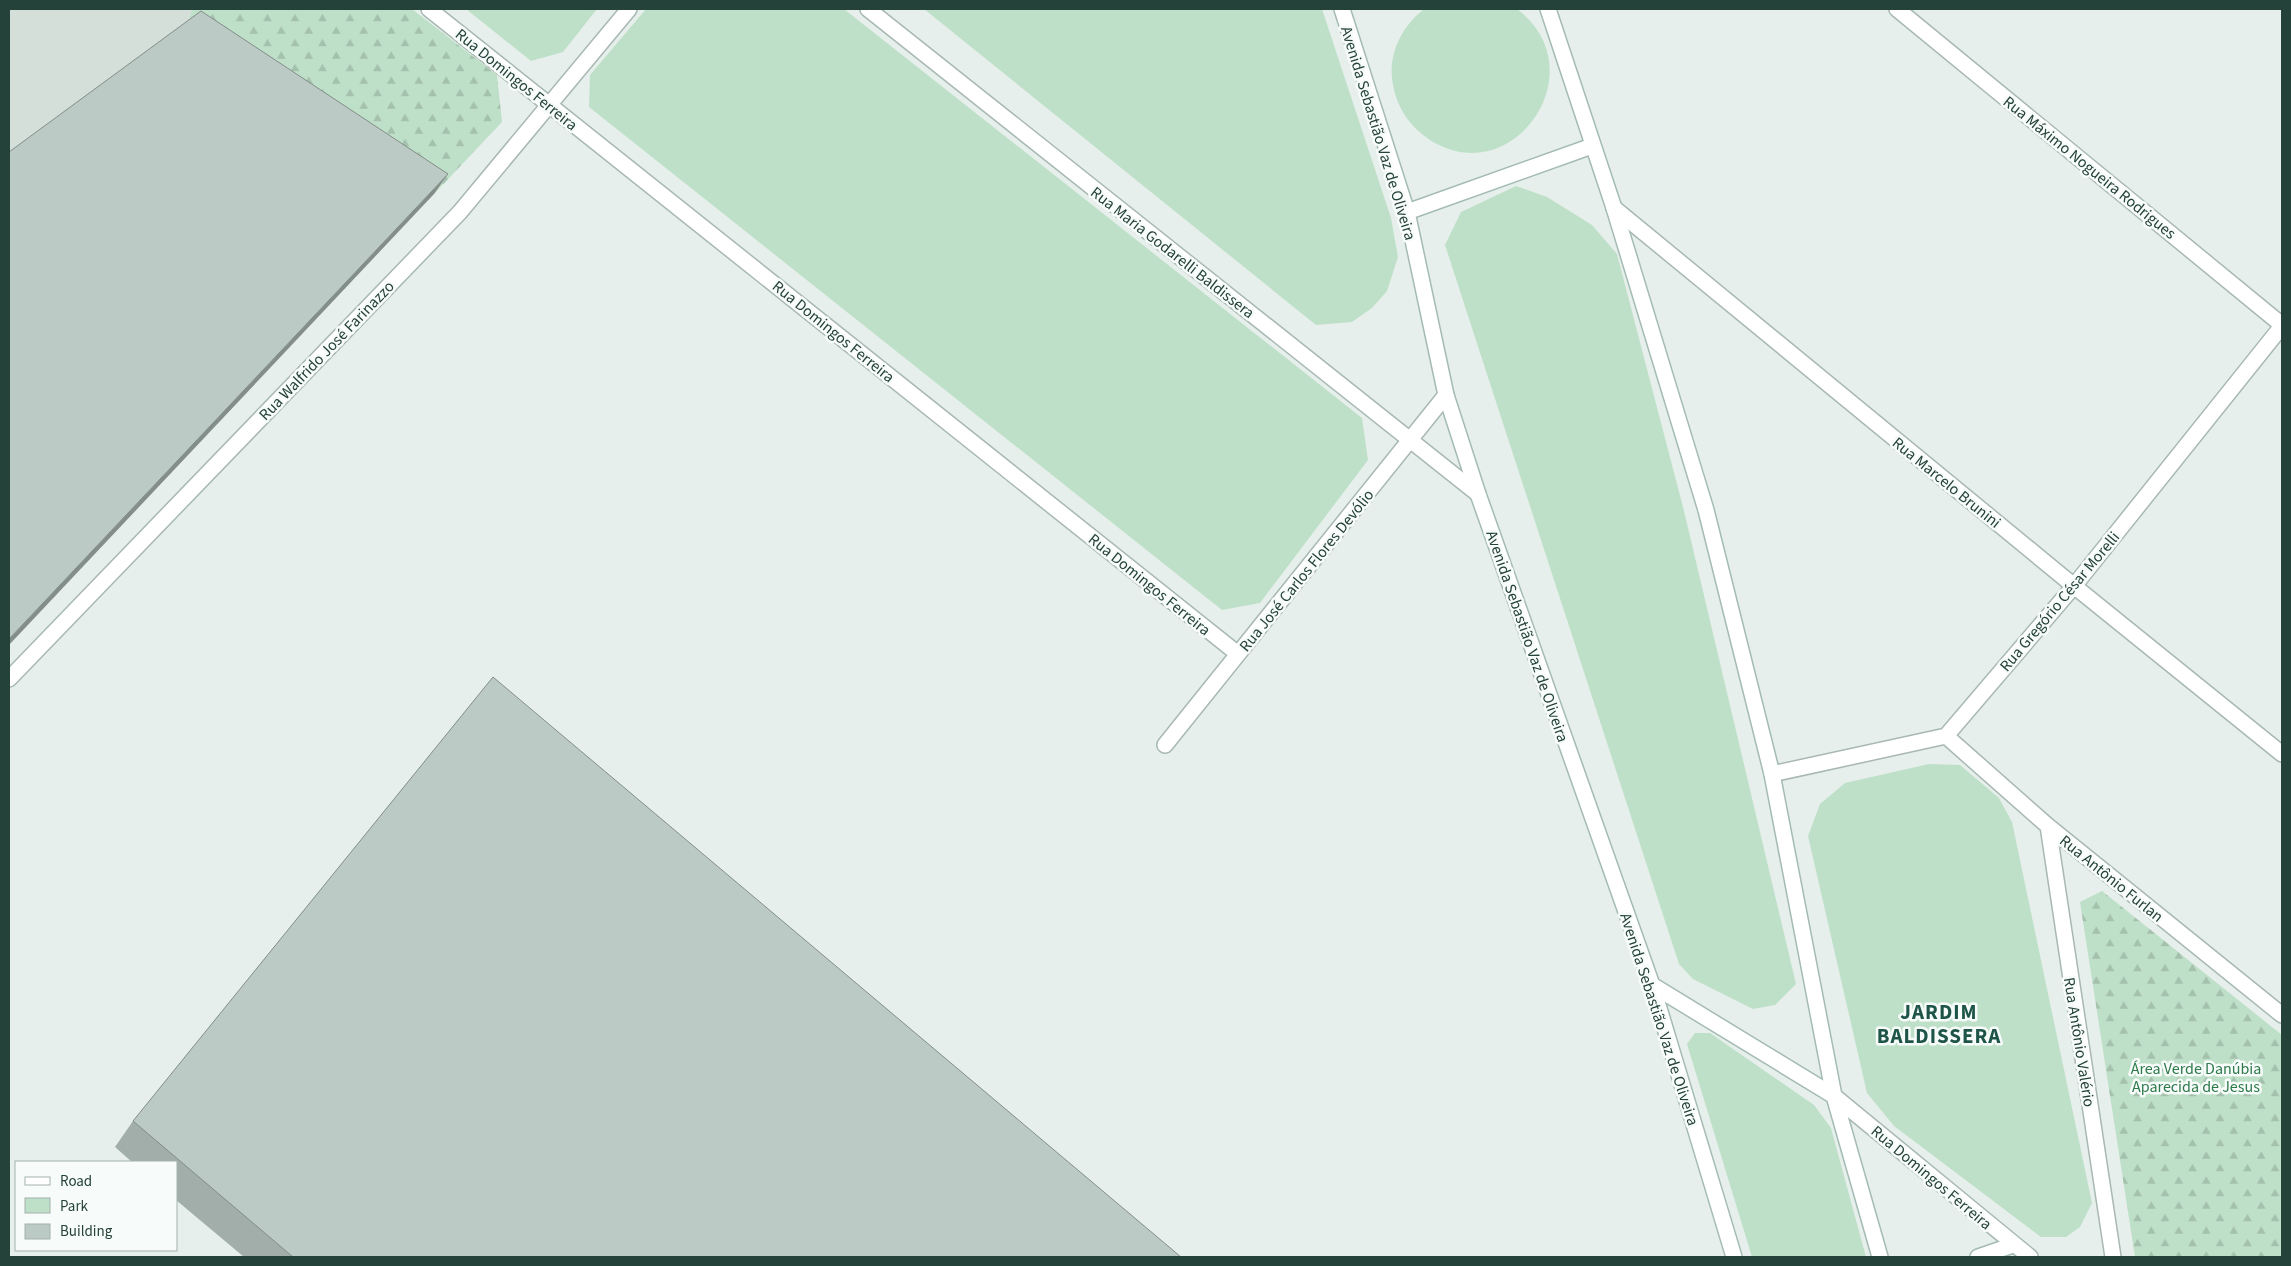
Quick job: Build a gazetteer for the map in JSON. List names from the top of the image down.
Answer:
{
  "streets": {
    "street": [
      "Rua Domingos Ferreira",
      "Avenida Sebastião Vaz de Oliveira",
      "Rua Máximo Nogueira Rodrigues",
      "Rua Maria Godarelli Baldissera",
      "Rua Walfrido José Farinazzo",
      "Rua Marcelo Brunini",
      "Rua José Carlos Flores Devólio",
      "Rua Gregório César Morelli",
      "Rua Antônio Furlan",
      "Rua Antônio Valério"
    ]
  },
  "crossings": [
    ["Rua Domingos Ferreira", "Avenida Sebastião Vaz de Oliveira"],
    ["Rua Domingos Ferreira", "Rua Walfrido José Farinazzo"],
    ["Rua Domingos Ferreira", "Rua José Carlos Flores Devólio"],
    ["Avenida Sebastião Vaz de Oliveira", "Rua Maria Godarelli Baldissera"],
    ["Avenida Sebastião Vaz de Oliveira", "Rua José Carlos Flores Devólio"],
    ["Rua Máximo Nogueira Rodrigues", "Rua Gregório César Morelli"],
    ["Rua Maria Godarelli Baldissera", "Rua José Carlos Flores Devólio"],
    ["Rua Marcelo Brunini", "Rua Gregório César Morelli"],
    ["Rua Gregório César Morelli", "Rua Antônio Furlan"],
    ["Rua Antônio Furlan", "Rua Antônio Valério"]
  ],
  "districts": ["JARDIM BALDISSERA"],
  "parks": ["Área Verde Danúbia Aparecida de Jesus"],
  "legend": ["Road", "Park", "Building"]
}
